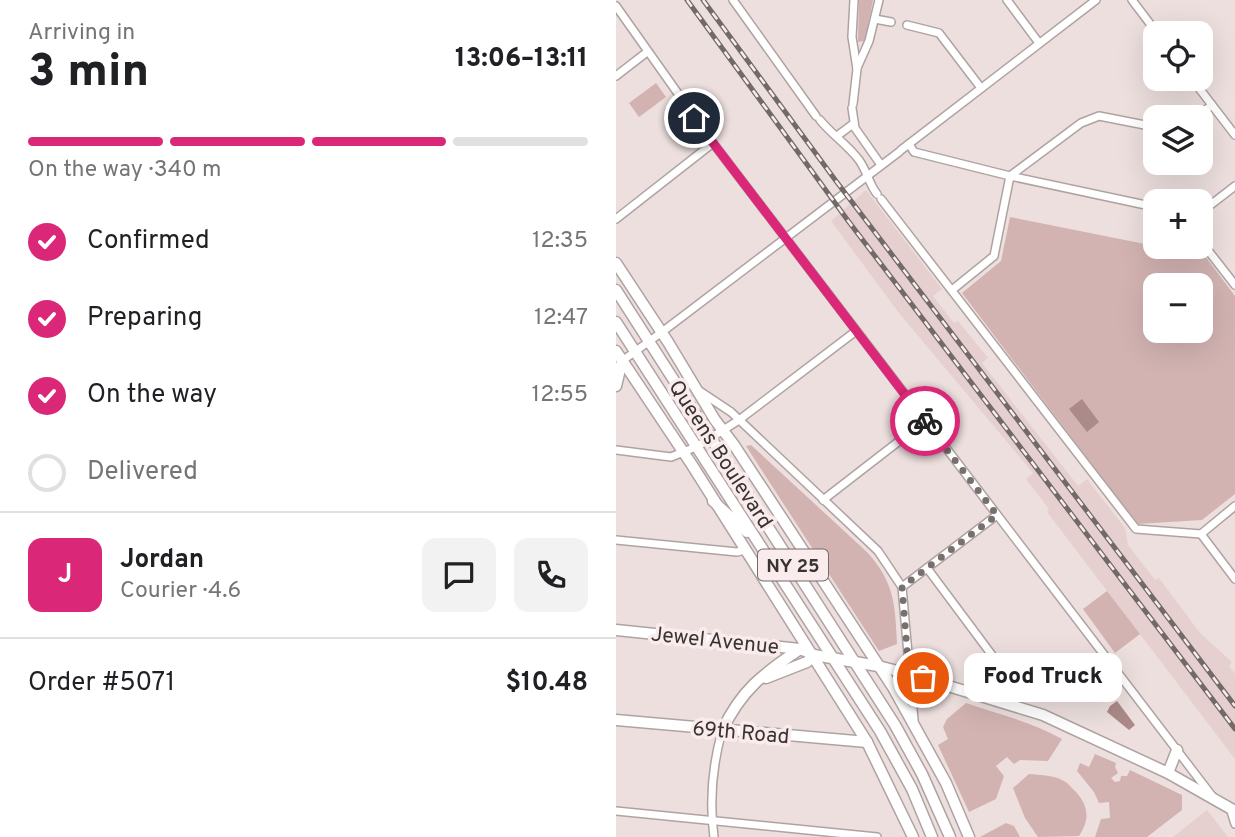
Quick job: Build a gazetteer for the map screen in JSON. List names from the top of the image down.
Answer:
{
  "streets": {
    "street": [
      "Queens Boulevard",
      "NY 25",
      "Jewel Avenue",
      "69th Road"
    ]
  },
  "crossings": [
    ["Queens Boulevard", "Jewel Avenue"],
    ["Queens Boulevard", "69th Road"]
  ],
  "places": ["Food Truck"],
  "page": {
    "heading": ["3 min", "Arriving in", "13:06–13:11"],
    "panel": [
      "Jordan",
      "Courier · 4.6",
      "Order #5071",
      "$10.48"
    ],
    "map_buttons": ["+", "−"],
    "bar": "On the way · 340 m",
    "list": [
      ["Confirmed", "12:35"],
      ["Preparing", "12:47"],
      ["On the way", "12:55"],
      "Delivered"
    ],
    "round": "J",
    "bubble": "Food Truck"
  }
}
